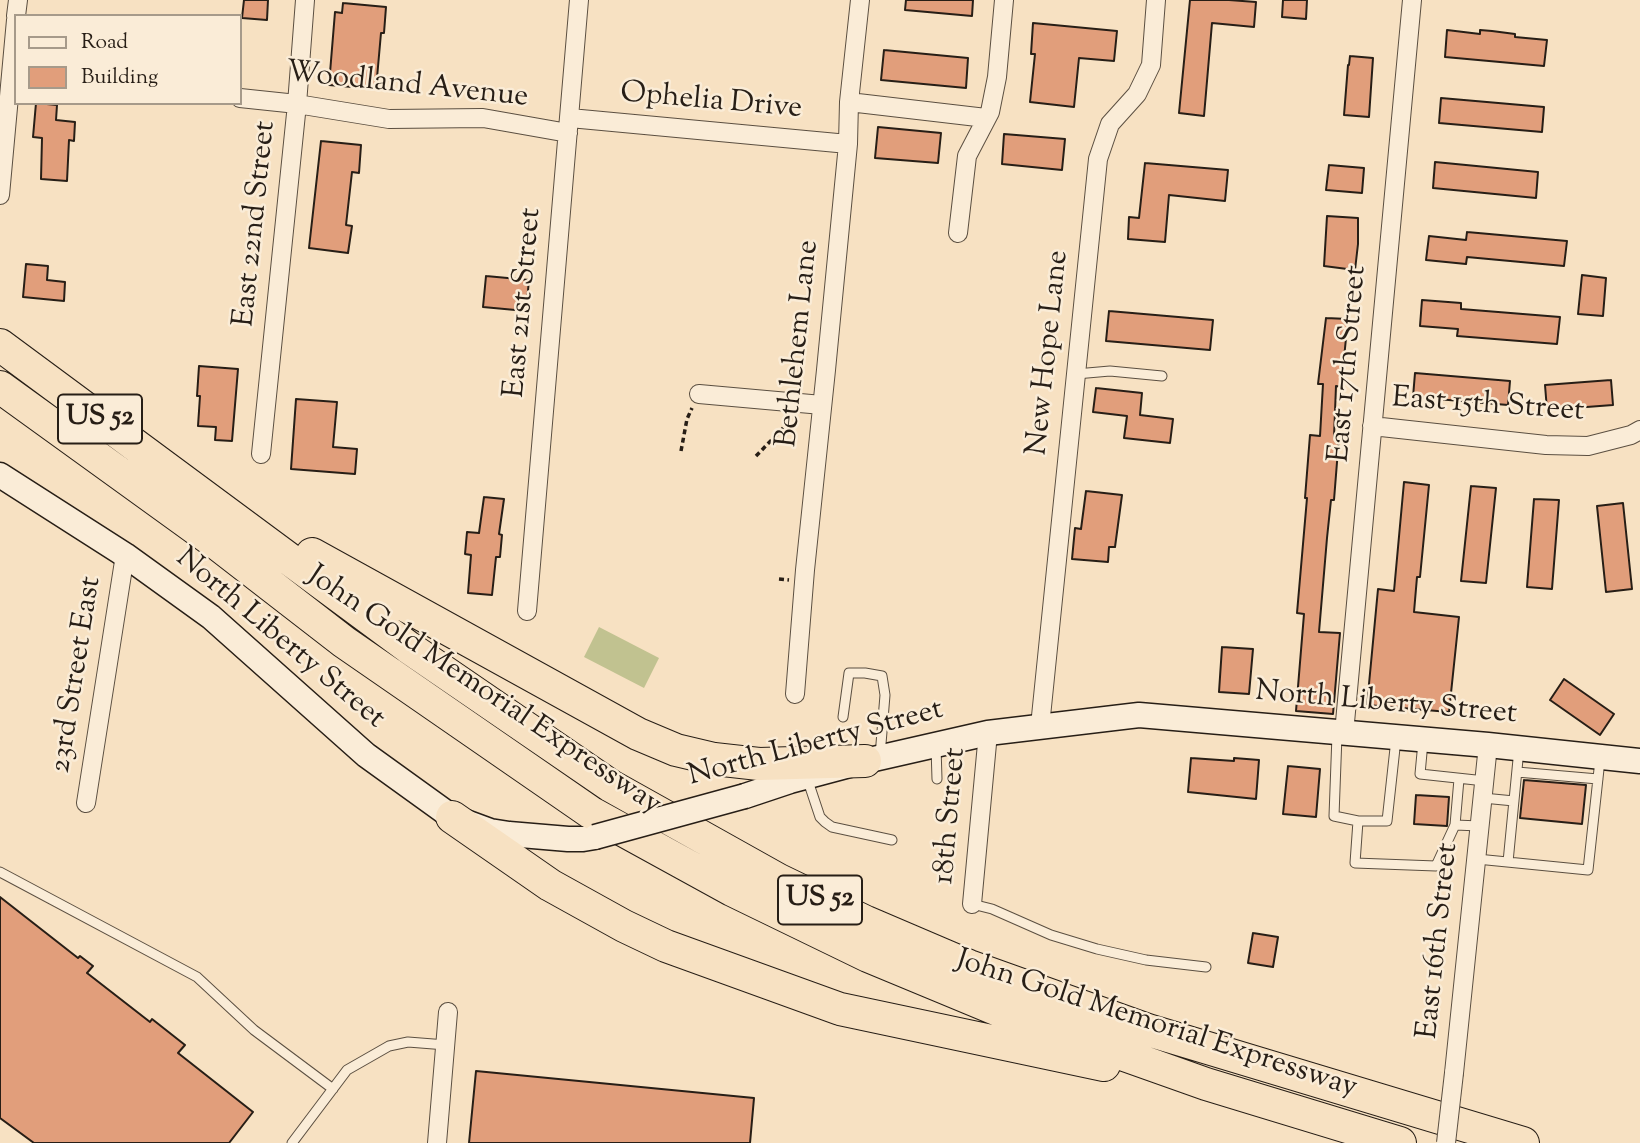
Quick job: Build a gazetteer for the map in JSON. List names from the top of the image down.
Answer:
{
  "streets": {
    "highway": ["US 52", "John Gold Memorial Expressway"],
    "main road": ["North Liberty Street"],
    "street": [
      "Woodland Avenue",
      "Ophelia Drive",
      "East 22nd Street",
      "East 21st Street",
      "Bethlehem Lane",
      "New Hope Lane",
      "East 17th Street",
      "East 15th Street",
      "23rd Street East",
      "18th Street",
      "East 16th Street"
    ]
  },
  "crossings": [
    ["Woodland Avenue", "Ophelia Drive"],
    ["Woodland Avenue", "East 22nd Street"],
    ["Woodland Avenue", "East 21st Street"],
    ["Ophelia Drive", "East 21st Street"],
    ["Ophelia Drive", "Bethlehem Lane"],
    ["New Hope Lane", "North Liberty Street"],
    ["East 17th Street", "East 15th Street"],
    ["East 17th Street", "North Liberty Street"],
    ["North Liberty Street", "23rd Street East"],
    ["North Liberty Street", "18th Street"],
    ["North Liberty Street", "East 16th Street"]
  ],
  "legend": ["Road", "Building"]
}
